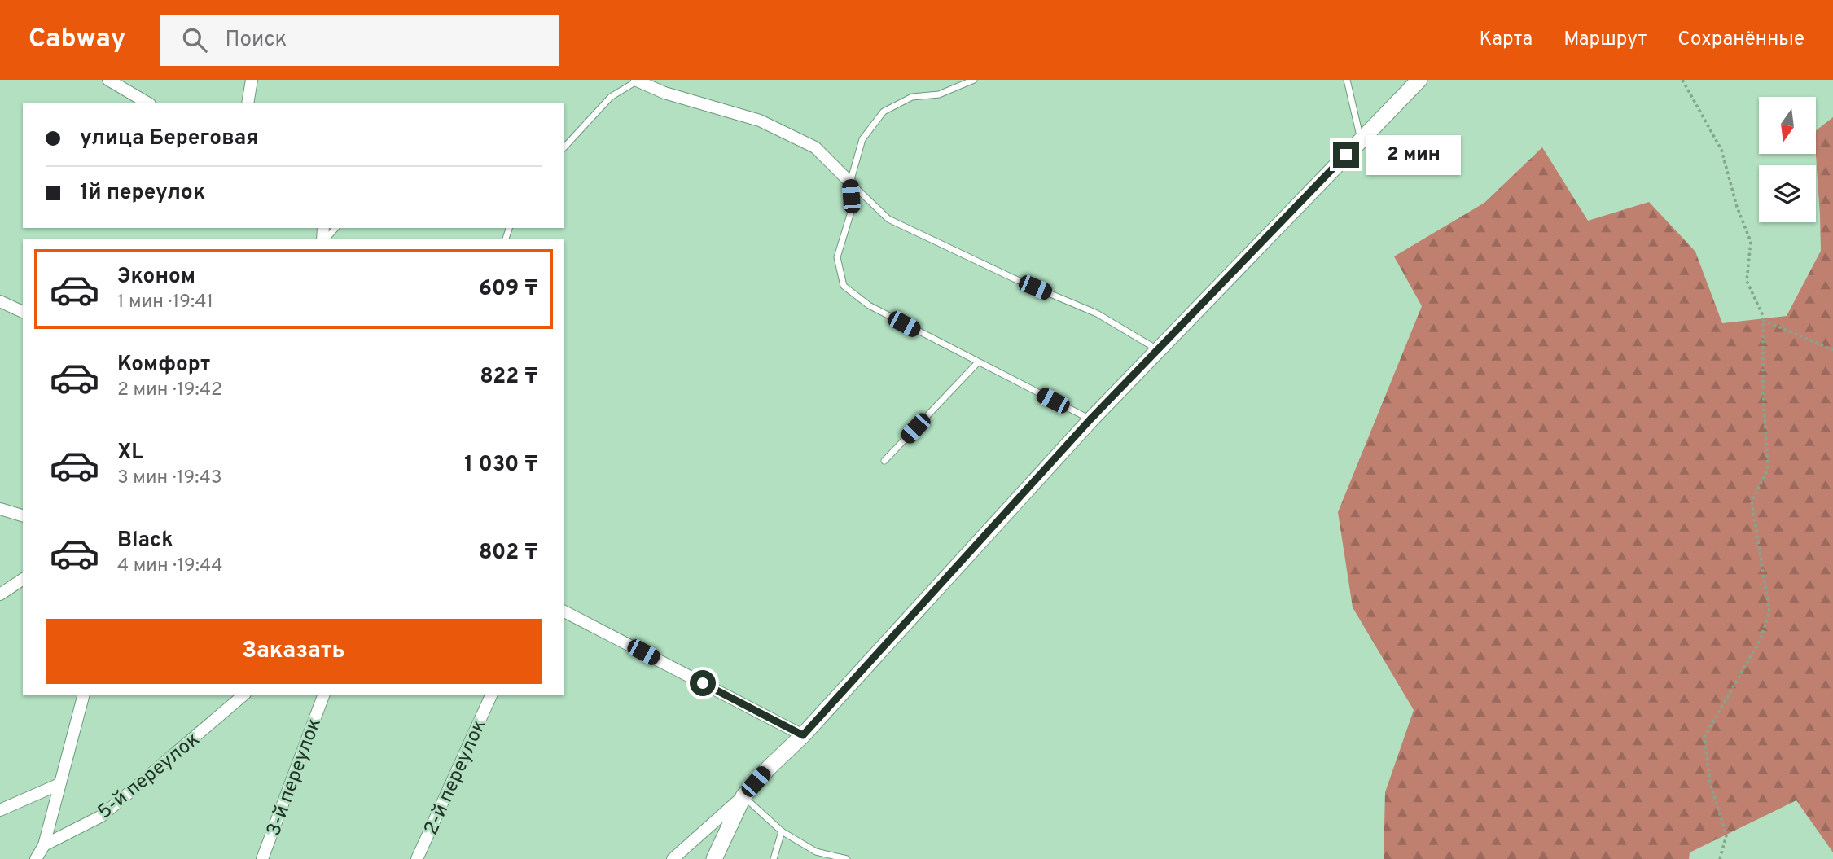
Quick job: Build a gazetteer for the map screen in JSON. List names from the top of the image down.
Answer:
{
  "streets": {
    "street": ["5-й переулок", "3-й переулок", "2-й переулок"]
  },
  "north": "bottom",
  "page": {
    "header": "Cabway",
    "search": "Поиск",
    "nav": ["Карта", "Маршрут", "Сохранённые"],
    "banner": ["улица Береговая", "1й переулок"],
    "bubble": "2 мин",
    "list": [
      {
        "name": "Эконом",
        "note": "1 мин · 19:41",
        "value": "609 ₸"
      },
      {
        "name": "Комфорт",
        "note": "2 мин · 19:42",
        "value": "822 ₸"
      },
      {
        "name": "XL",
        "note": "3 мин · 19:43",
        "value": "1 030 ₸"
      },
      {
        "name": "Black",
        "note": "4 мин · 19:44",
        "value": "802 ₸"
      }
    ],
    "buttons": "Заказать"
  }
}
